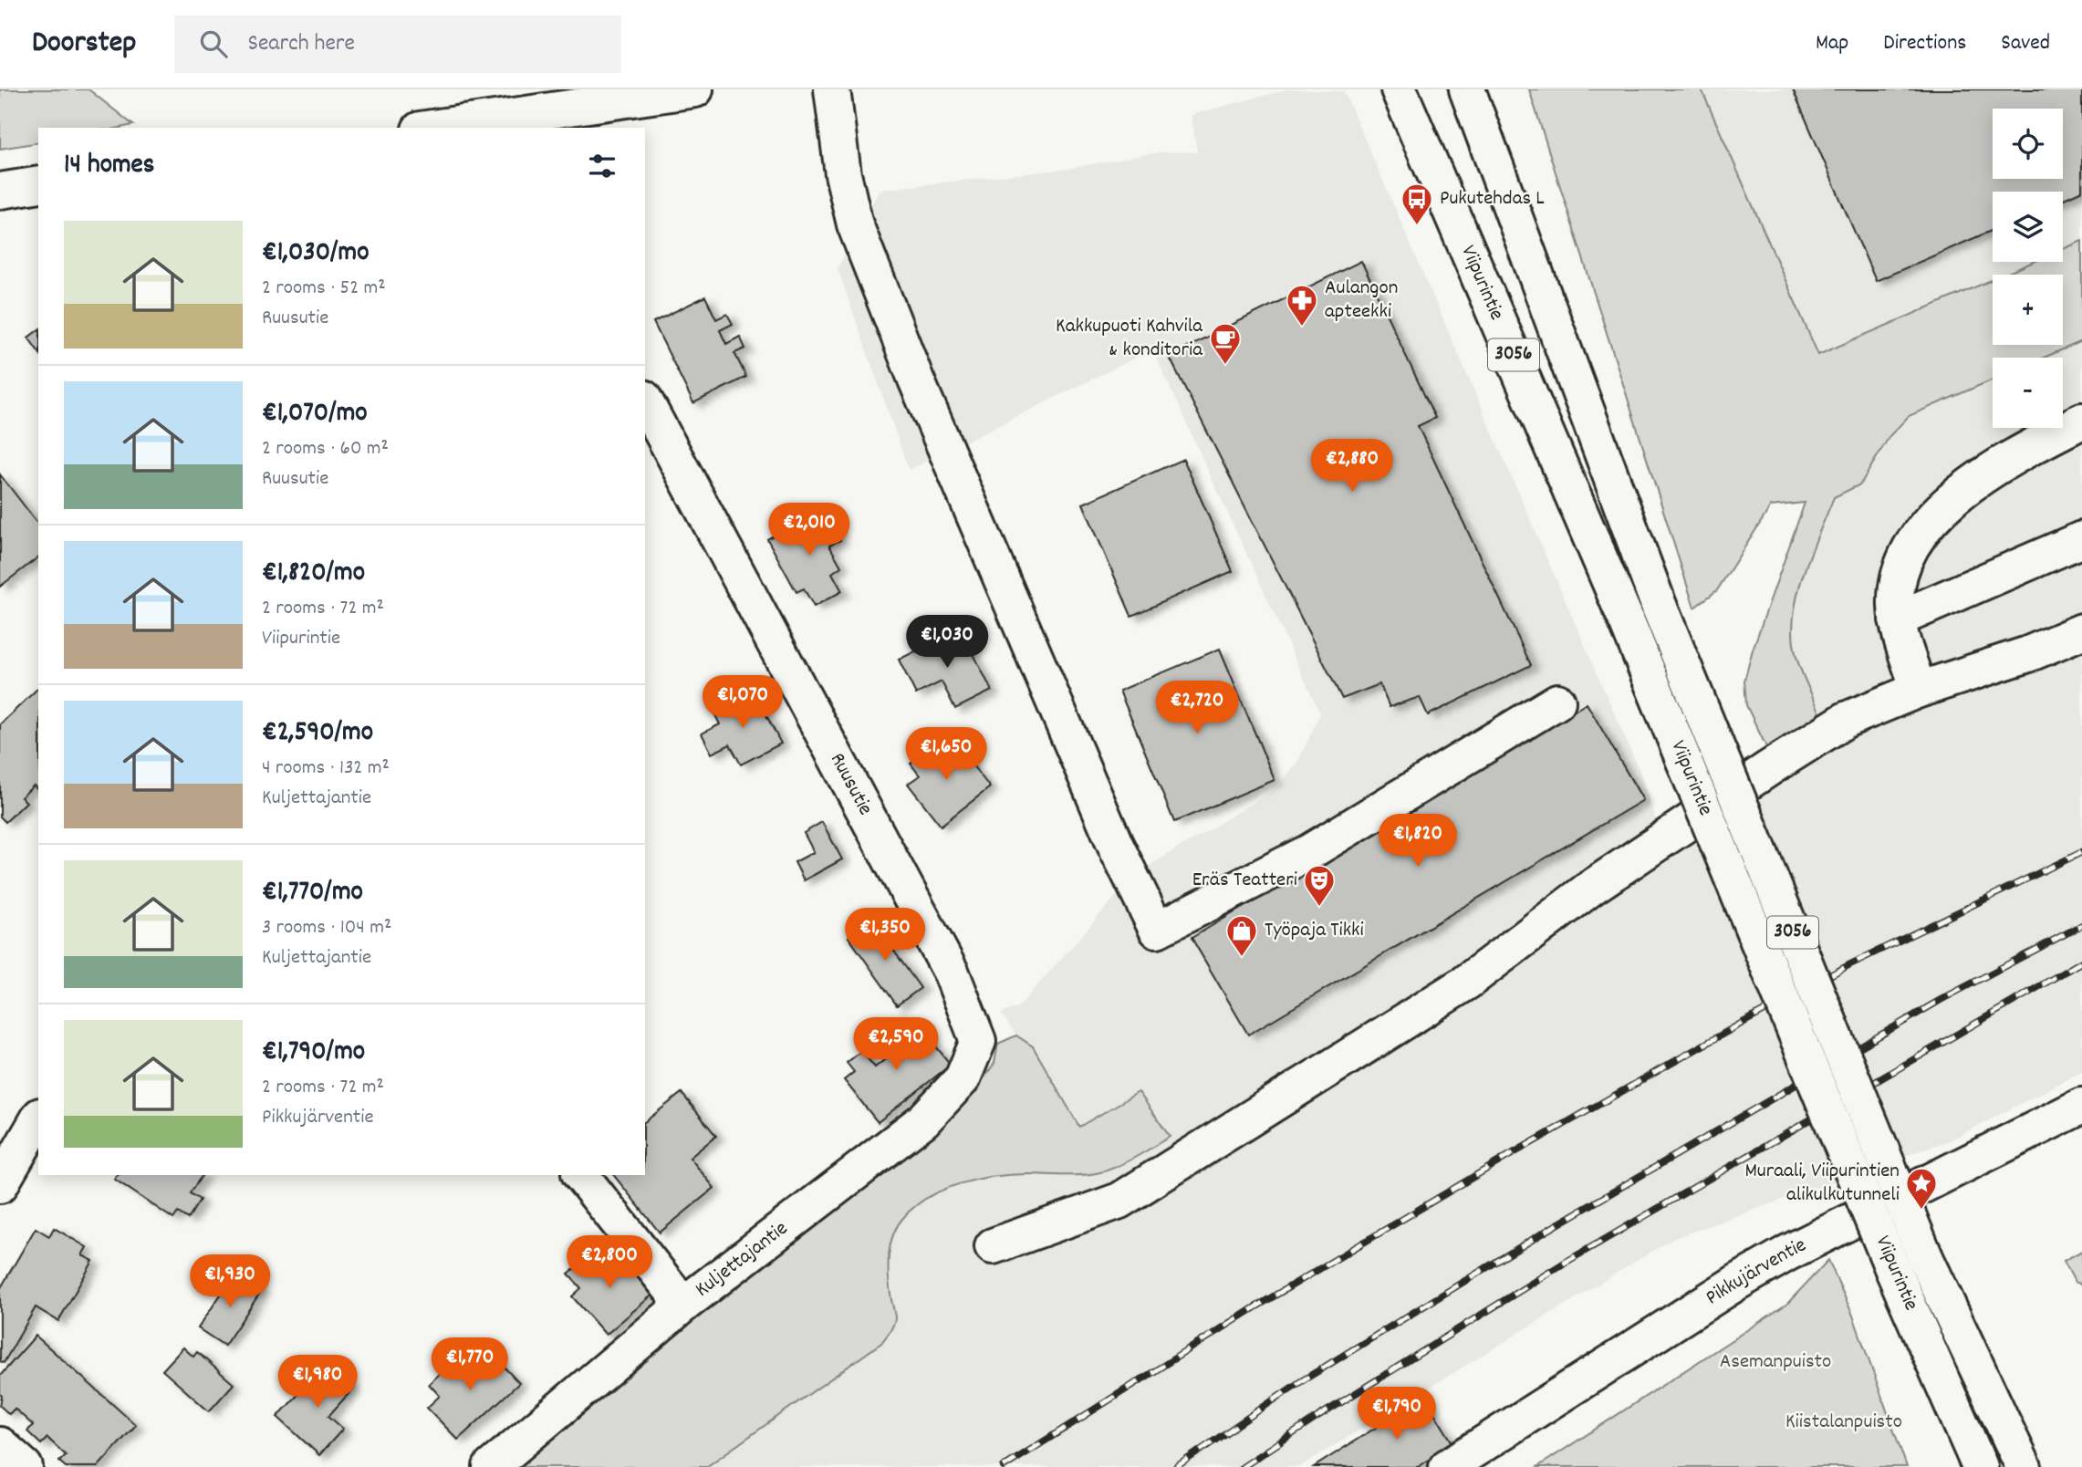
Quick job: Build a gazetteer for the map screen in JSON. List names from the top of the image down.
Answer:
{
  "streets": {
    "main road": [
      "Viipurintie",
      "3056",
      "Ruusutie",
      "Kuljettajantie",
      "Pikkujärventie"
    ]
  },
  "crossings": [
    ["Ruusutie", "Kuljettajantie"]
  ],
  "parks": ["Asemanpuisto", "Kiistalanpuisto"],
  "places": {
    "bus stop": ["Pukutehdas L"],
    "pharmacy": ["Aulangon apteekki"],
    "cafe": ["Kakkupuoti Kahvila & konditoria"],
    "theatre": ["Eräs Teatteri"],
    "shop": ["Työpaja Tikki"],
    "place": ["Muraali, Viipurintien alikulkutunneli"]
  },
  "page": {
    "header": "Doorstep",
    "search": "Search here",
    "nav": ["Map", "Directions", "Saved"],
    "map_buttons": ["+", "−"],
    "heading": "14 homes",
    "list": [
      {
        "name": "€1,030/mo",
        "note": "2 rooms · 52 m² · Ruusutie"
      },
      {
        "name": "€1,070/mo",
        "note": "2 rooms · 60 m² · Ruusutie"
      },
      {
        "name": "€1,820/mo",
        "note": "2 rooms · 72 m² · Viipurintie"
      },
      {
        "name": "€2,590/mo",
        "note": "4 rooms · 132 m² · Kuljettajantie"
      },
      {
        "name": "€1,770/mo",
        "note": "3 rooms · 104 m² · Kuljettajantie"
      },
      {
        "name": "€1,790/mo",
        "note": "2 rooms · 72 m² · Pikkujärventie"
      }
    ],
    "price": [
      "€2,880",
      "€2,010",
      "€1,030",
      "€1,070",
      "€2,720",
      "€1,650",
      "€1,820",
      "€1,350",
      "€2,590",
      "€2,800",
      "€1,930",
      "€1,770",
      "€1,980",
      "€1,790"
    ]
  }
}
